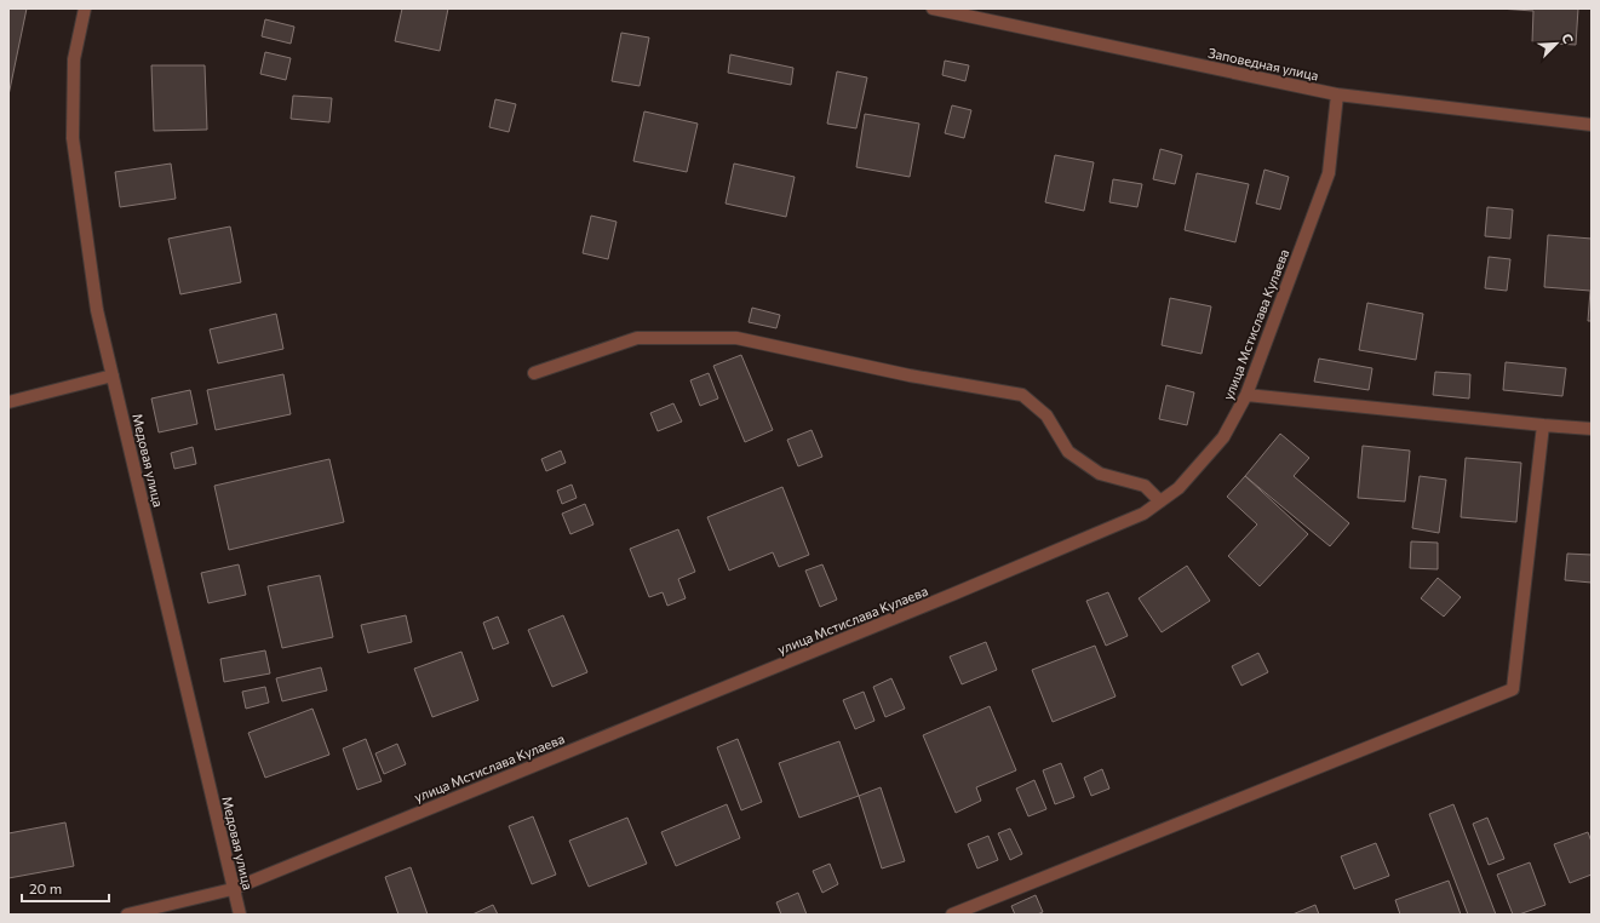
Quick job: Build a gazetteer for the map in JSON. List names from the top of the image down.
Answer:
{
  "streets": {
    "street": ["Заповедная улица", "улица Мстислава Кулаева", "Медовая улица"]
  },
  "crossings": [
    ["Заповедная улица", "улица Мстислава Кулаева"],
    ["улица Мстислава Кулаева", "Медовая улица"]
  ],
  "scale_bar": "20 m",
  "north": "top right"
}
